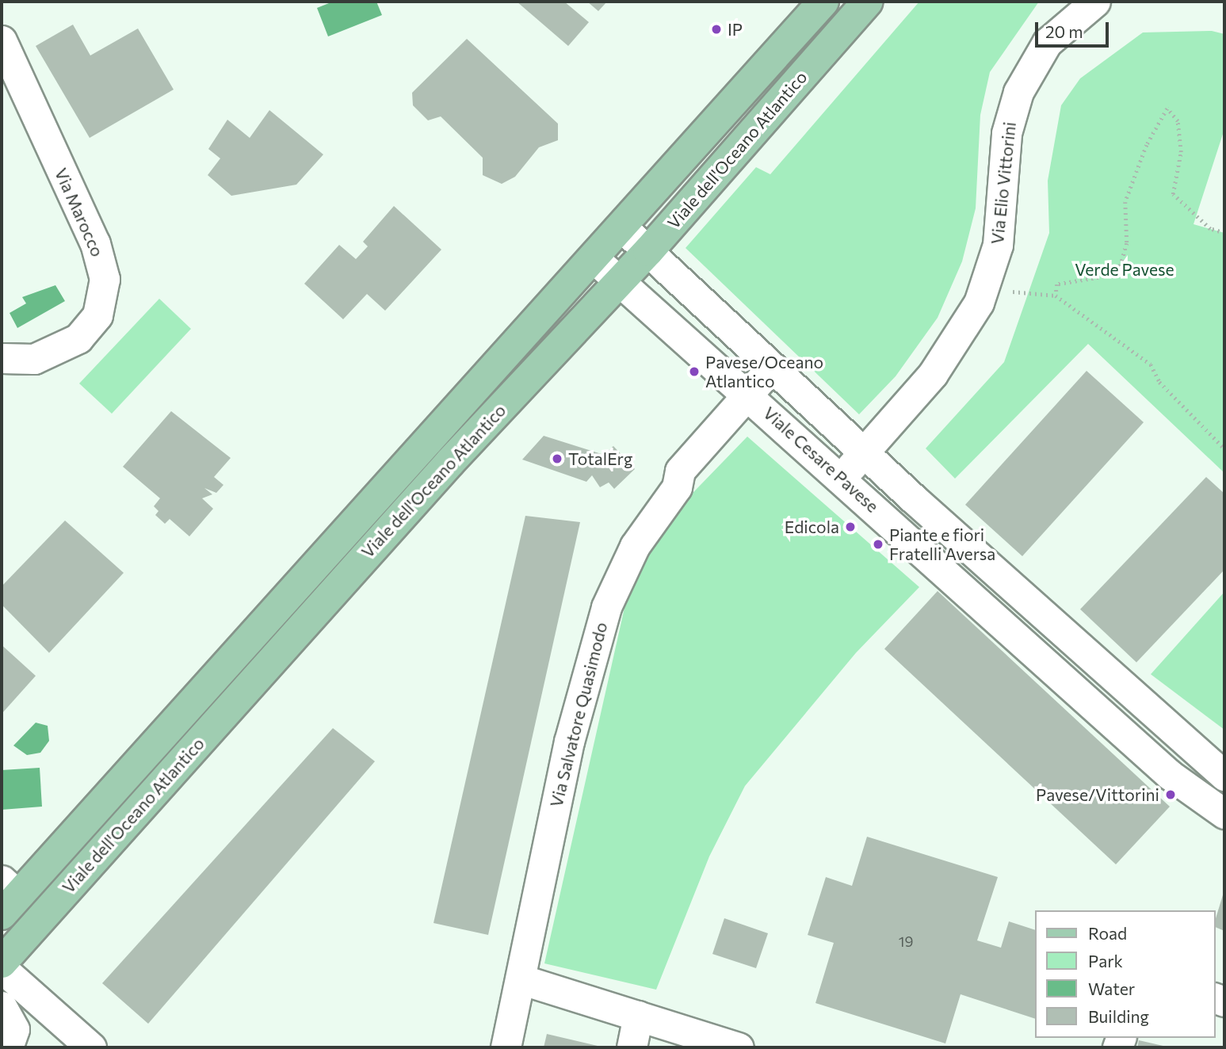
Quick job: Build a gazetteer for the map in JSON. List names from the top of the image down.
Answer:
{
  "streets": {
    "main road": ["Viale dell'Oceano Atlantico"],
    "street": [
      "Via Elio Vittorini",
      "Via Marocco",
      "Viale Cesare Pavese",
      "Via Salvatore Quasimodo"
    ]
  },
  "crossings": [
    ["Viale dell'Oceano Atlantico", "Viale Cesare Pavese"],
    ["Via Elio Vittorini", "Viale Cesare Pavese"],
    ["Viale Cesare Pavese", "Via Salvatore Quasimodo"]
  ],
  "parks": ["Verde Pavese"],
  "places": [
    "IP",
    "Pavese/Oceano Atlantico",
    "TotalErg",
    "Edicola",
    "Piante e fiori Fratelli Aversa",
    "Pavese/Vittorini"
  ],
  "house_numbers": ["19"],
  "legend": [
    "Road",
    "Park",
    "Water",
    "Building"
  ],
  "scale_bar": "20 m"
}
